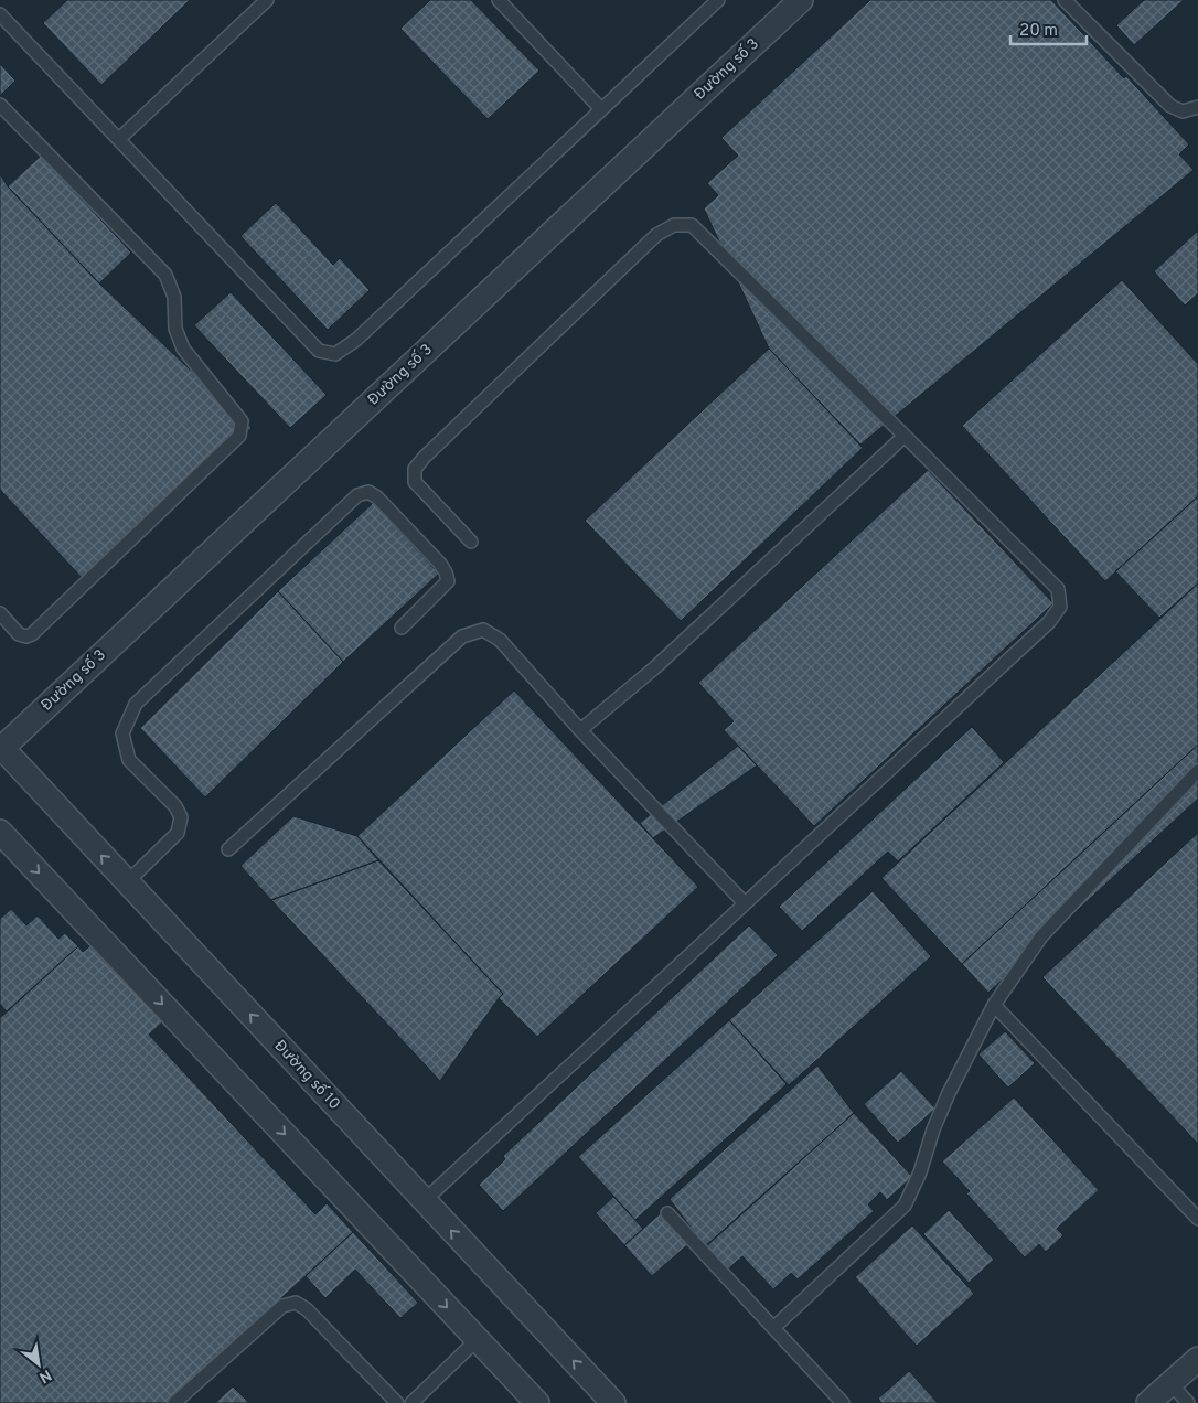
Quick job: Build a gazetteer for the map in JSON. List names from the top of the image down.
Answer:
{
  "streets": {
    "street": ["Đường số 3", "Đường số 10"]
  },
  "crossings": [
    ["Đường số 3", "Đường số 10"]
  ],
  "scale_bar": "20 m",
  "north": "bottom right"
}
